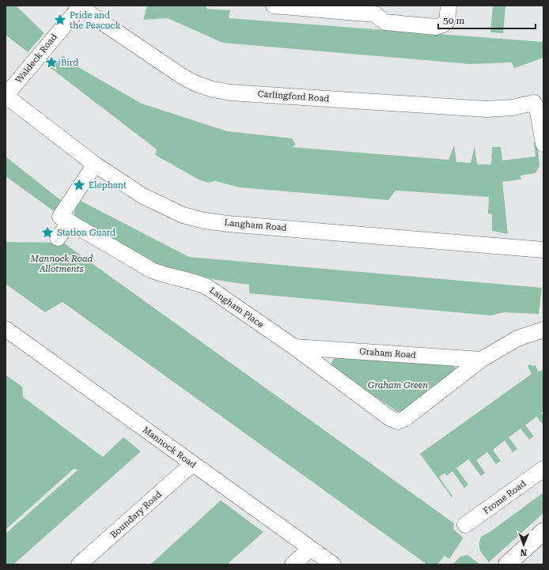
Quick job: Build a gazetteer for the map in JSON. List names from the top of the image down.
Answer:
{
  "streets": {
    "street": [
      "Waldeck Road",
      "Carlingford Road",
      "Langham Road",
      "Langham Place",
      "Graham Road",
      "Mannock Road",
      "Frome Road",
      "Boundary Road"
    ]
  },
  "crossings": [
    ["Waldeck Road", "Carlingford Road"],
    ["Waldeck Road", "Langham Road"],
    ["Langham Road", "Langham Place"],
    ["Langham Place", "Graham Road"],
    ["Mannock Road", "Boundary Road"]
  ],
  "parks": ["Mannock Road Allotments", "Graham Green"],
  "places": {
    "place": [
      "Pride and the Peacock",
      "Bird",
      "Elephant",
      "Station Guard"
    ]
  },
  "scale_bar": "50 m",
  "north": "bottom"
}
